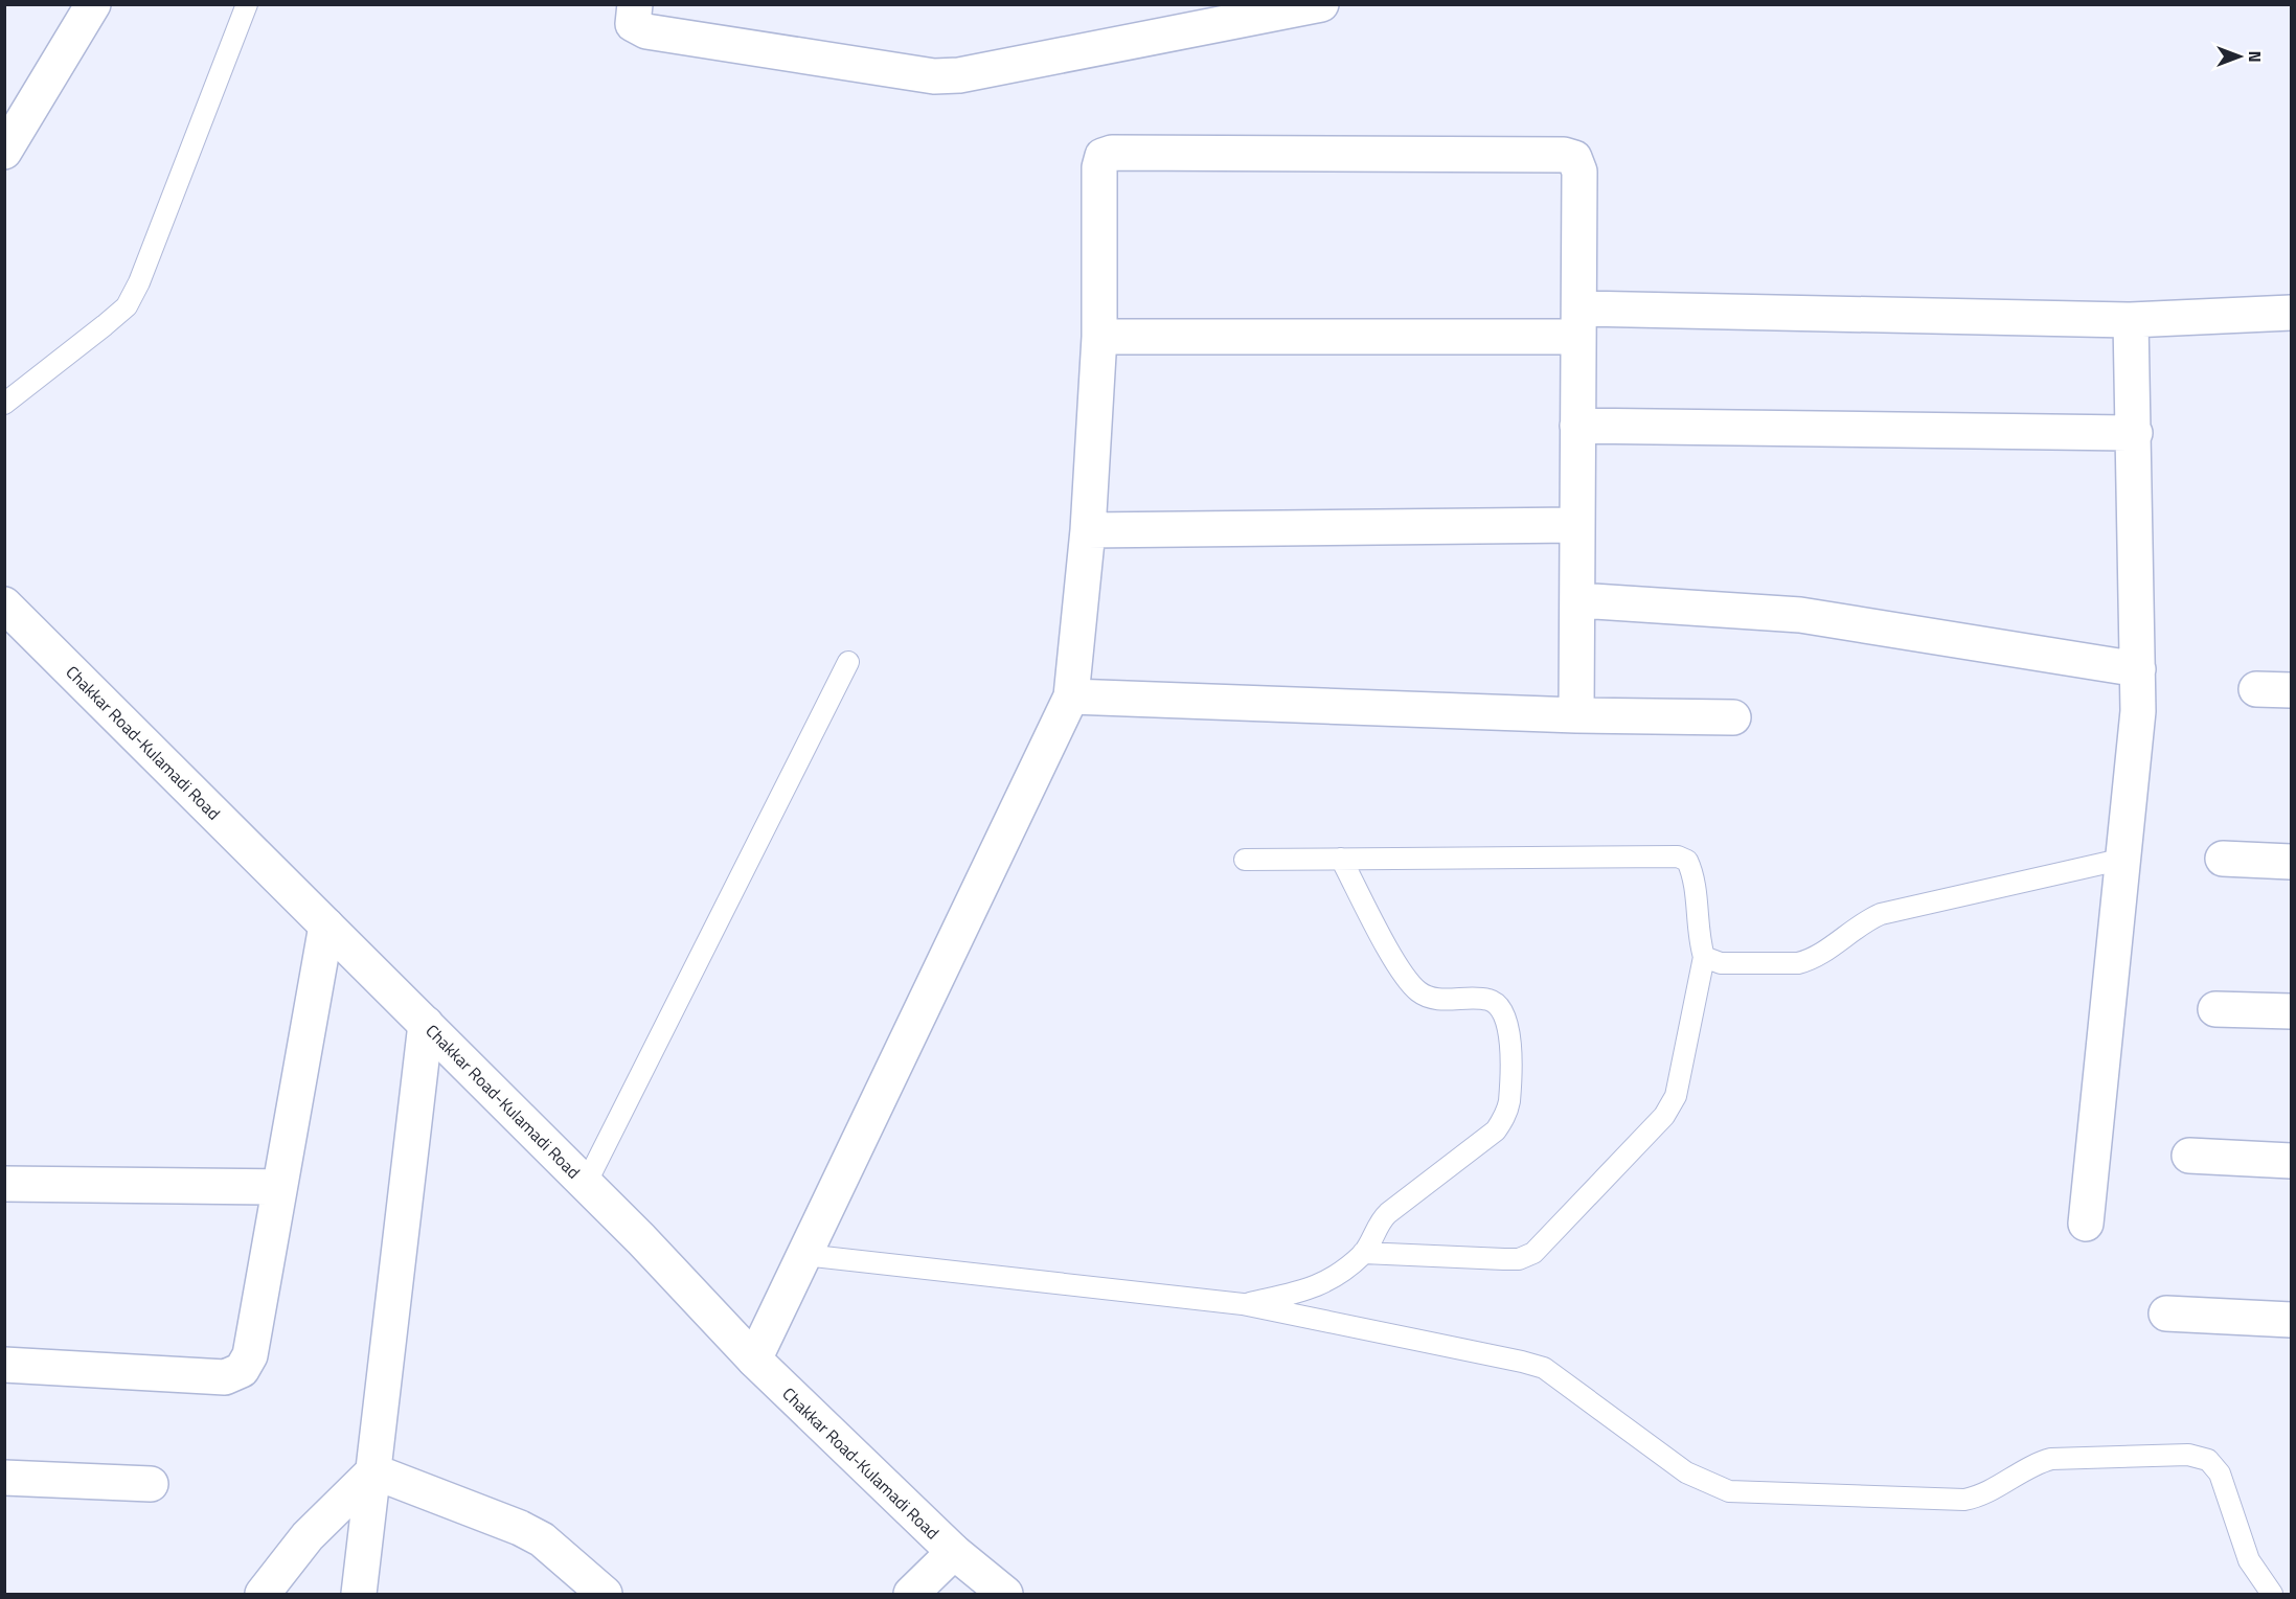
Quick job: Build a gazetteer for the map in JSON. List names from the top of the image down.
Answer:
{
  "streets": {
    "street": ["Chakkar Road-Kulamadi Road"]
  },
  "north": "right"
}
